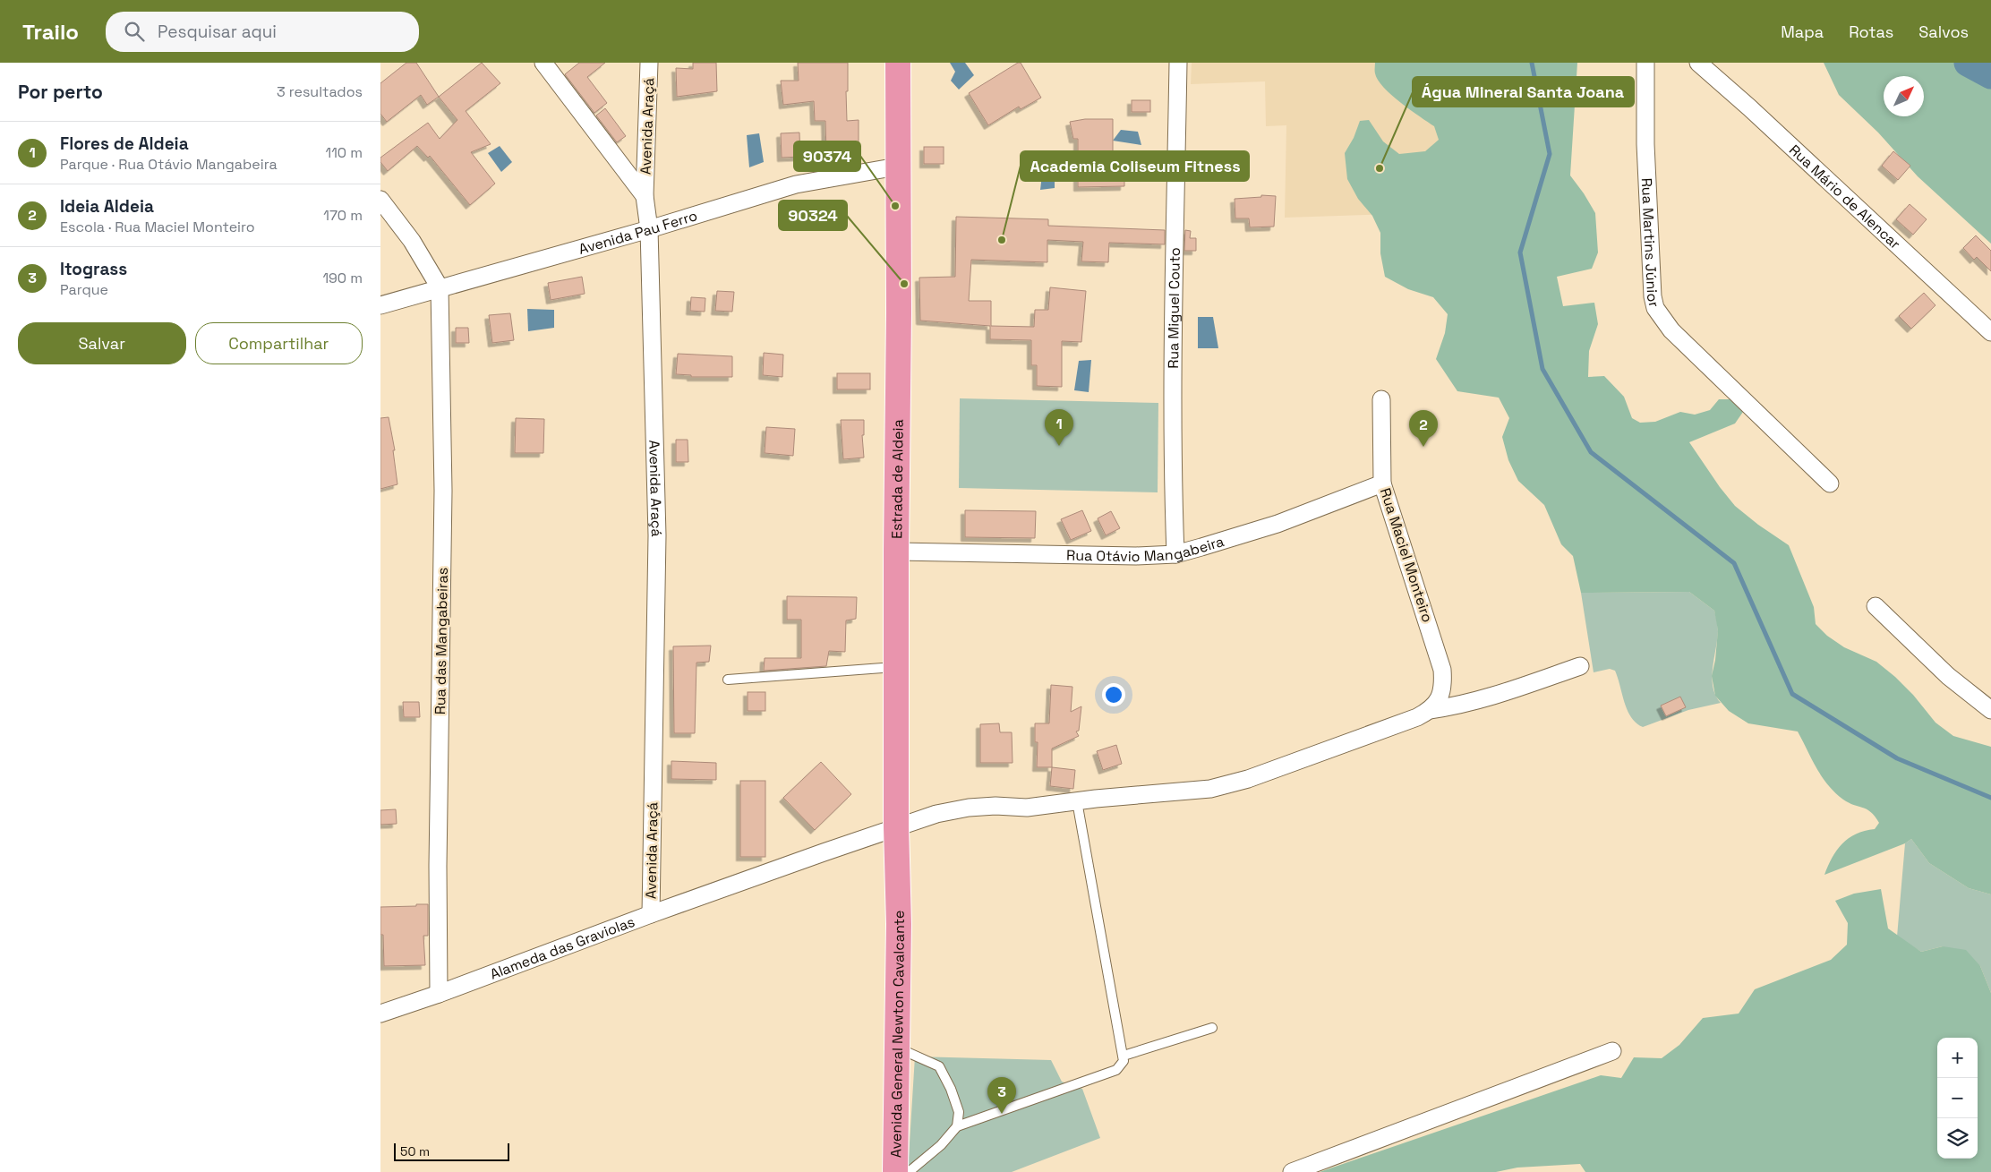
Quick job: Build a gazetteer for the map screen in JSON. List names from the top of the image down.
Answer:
{
  "streets": {
    "main road": ["Estrada de Aldeia", "Avenida General Newton Cavalcante"],
    "street": [
      "Avenida Araçá",
      "Rua Mário de Alencar",
      "Avenida Pau Ferro",
      "Rua Martins Júnior",
      "Rua Miguel Couto",
      "Rua Otávio Mangabeira",
      "Rua Maciel Monteiro",
      "Rua das Mangabeiras",
      "Alameda das Graviolas"
    ]
  },
  "crossings": [
    ["Avenida Araçá", "Avenida Pau Ferro"],
    ["Avenida Araçá", "Alameda das Graviolas"],
    ["Avenida Pau Ferro", "Estrada de Aldeia"],
    ["Avenida Pau Ferro", "Rua das Mangabeiras"],
    ["Rua Miguel Couto", "Rua Otávio Mangabeira"],
    ["Estrada de Aldeia", "Rua Otávio Mangabeira"],
    ["Estrada de Aldeia", "Alameda das Graviolas"],
    ["Estrada de Aldeia", "Avenida General Newton Cavalcante"],
    ["Rua Otávio Mangabeira", "Rua Maciel Monteiro"],
    ["Rua Maciel Monteiro", "Alameda das Graviolas"],
    ["Rua das Mangabeiras", "Alameda das Graviolas"]
  ],
  "places": [
    "Água Mineral Santa Joana",
    "90374",
    "Academia Coliseum Fitness",
    "90324"
  ],
  "scale_bar": "50 m",
  "north": "top right",
  "page": {
    "header": "Trailo",
    "search": "Pesquisar aqui",
    "nav": ["Mapa", "Rotas", "Salvos"],
    "heading": ["Por perto", "3 resultados"],
    "list": [
      {
        "mark": "1",
        "name": "Flores de Aldeia",
        "note": "Parque · Rua Otávio Mangabeira",
        "value": "110 m"
      },
      {
        "mark": "2",
        "name": "Ideia Aldeia",
        "note": "Escola · Rua Maciel Monteiro",
        "value": "170 m"
      },
      {
        "mark": "3",
        "name": "Itograss",
        "note": "Parque",
        "value": "190 m"
      }
    ],
    "buttons": ["Salvar", "Compartilhar"],
    "pins": ["1", "2", "3"],
    "map_buttons": ["+", "−"],
    "scale": "50 m"
  }
}
